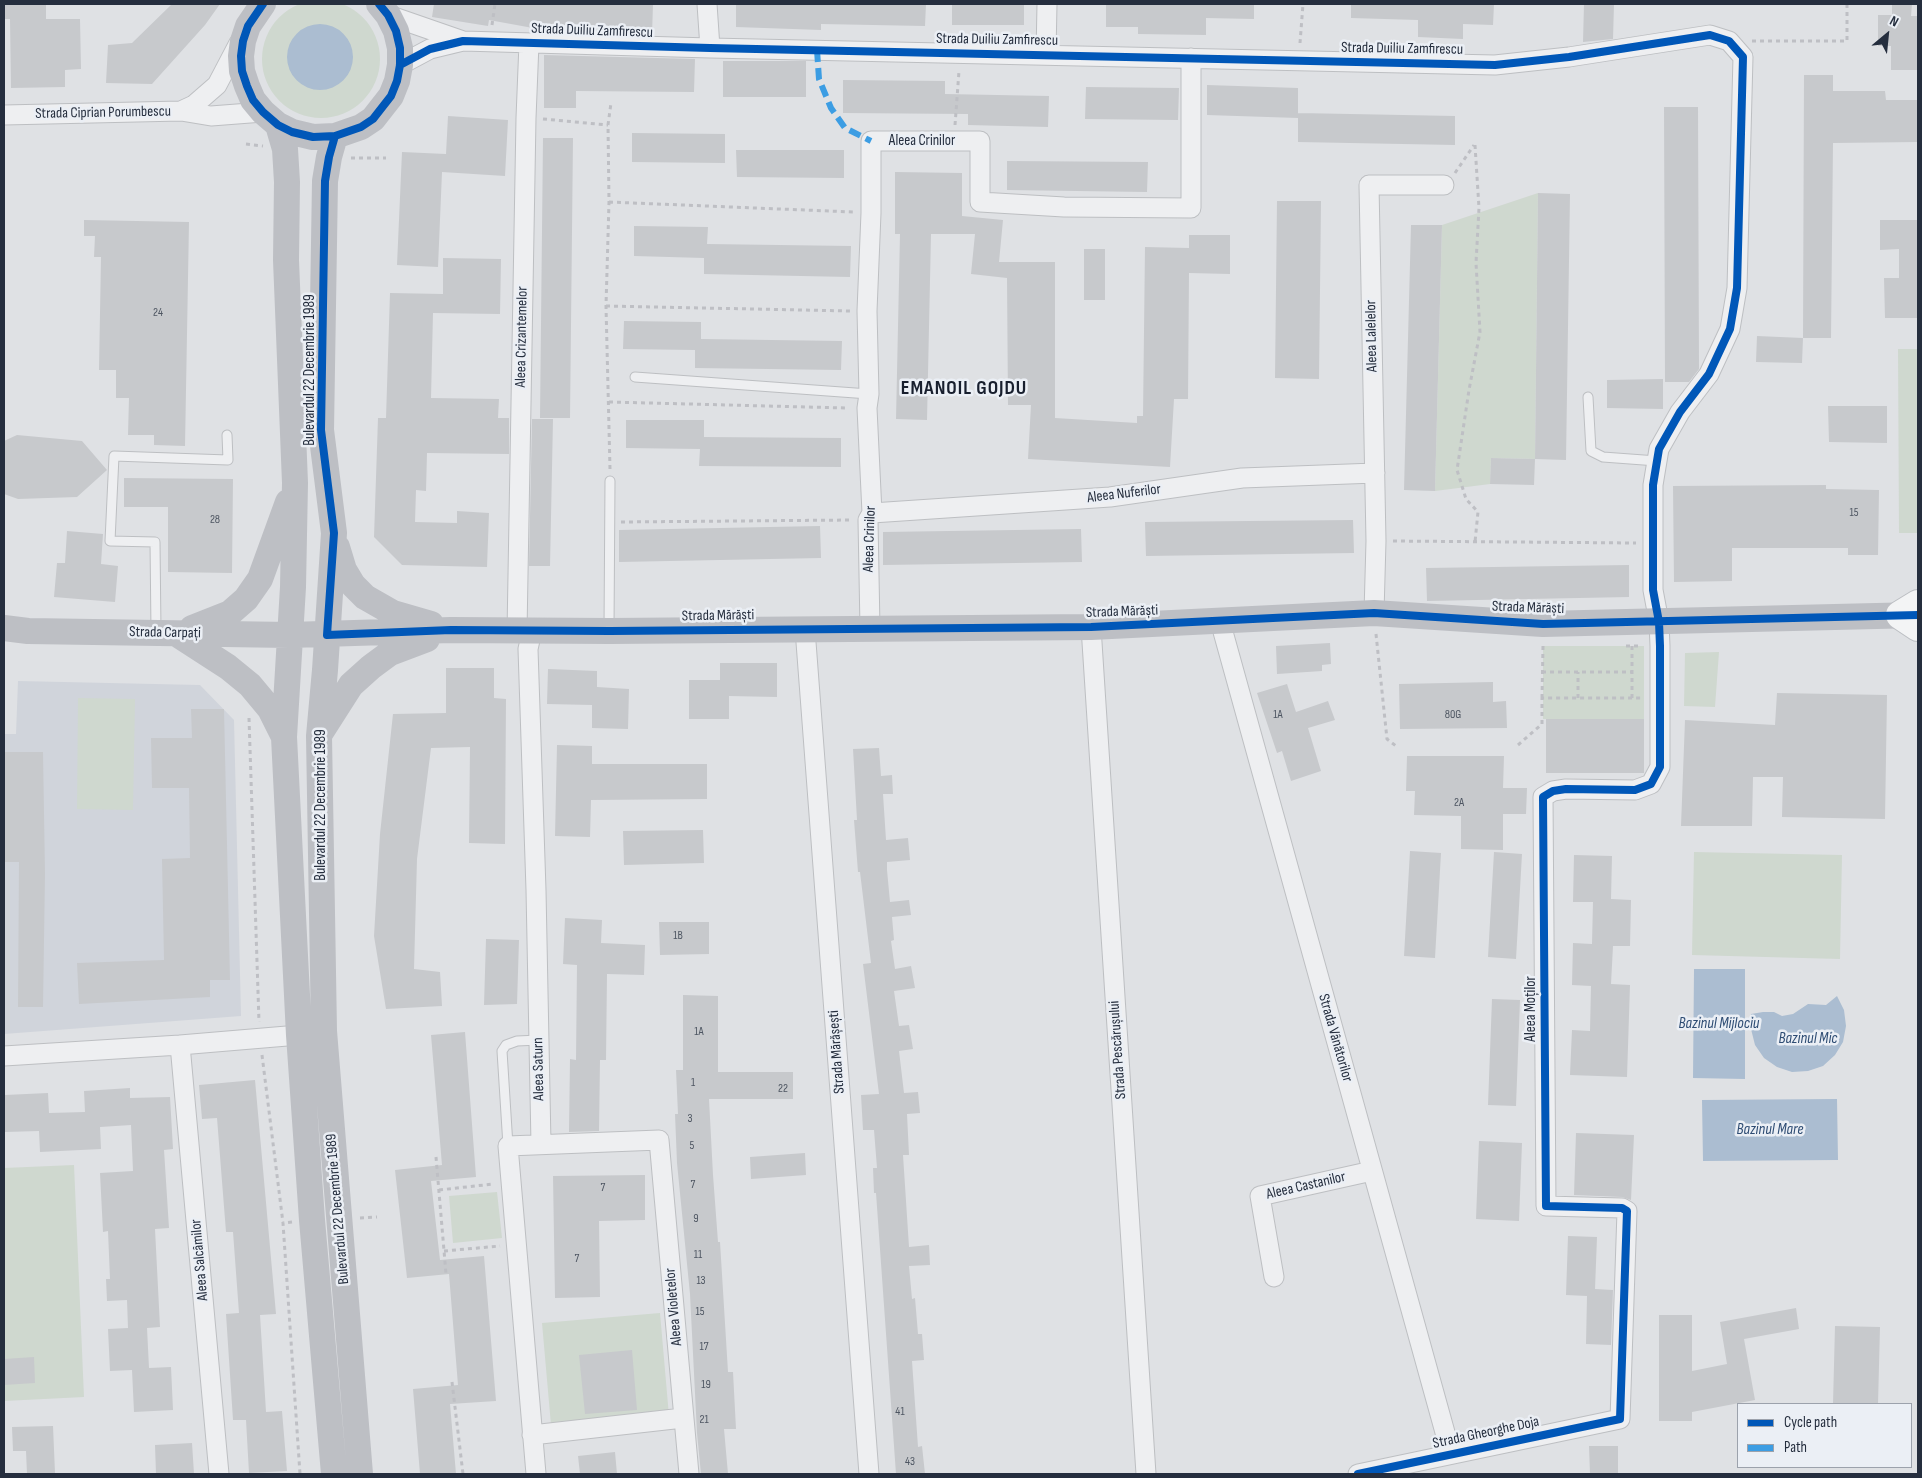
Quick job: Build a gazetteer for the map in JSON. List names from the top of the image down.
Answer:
{
  "streets": {
    "main road": ["Bulevardul 22 Decembrie 1989", "Strada Mărăști", "Strada Carpați"],
    "street": [
      "Strada Duiliu Zamfirescu",
      "Strada Ciprian Porumbescu",
      "Aleea Crinilor",
      "Aleea Lalelelor",
      "Aleea Crizantemelor",
      "Aleea Nuferilor",
      "Aleea Moților",
      "Strada Vânătorilor",
      "Strada Pescărușului",
      "Strada Mărășești",
      "Aleea Saturn",
      "Aleea Castanilor",
      "Aleea Salcâmilor",
      "Aleea Violetelor",
      "Strada Gheorghe Doja"
    ]
  },
  "crossings": [
    ["Strada Duiliu Zamfirescu", "Aleea Crinilor"],
    ["Strada Duiliu Zamfirescu", "Aleea Crizantemelor"],
    ["Strada Ciprian Porumbescu", "Bulevardul 22 Decembrie 1989"],
    ["Aleea Crinilor", "Aleea Nuferilor"],
    ["Aleea Crinilor", "Strada Mărăști"],
    ["Aleea Lalelelor", "Aleea Nuferilor"],
    ["Aleea Lalelelor", "Strada Mărăști"],
    ["Aleea Crizantemelor", "Strada Mărăști"],
    ["Aleea Crizantemelor", "Aleea Saturn"],
    ["Bulevardul 22 Decembrie 1989", "Strada Mărăști"],
    ["Bulevardul 22 Decembrie 1989", "Strada Carpați"],
    ["Strada Mărăști", "Strada Carpați"],
    ["Strada Mărăști", "Aleea Moților"],
    ["Strada Mărăști", "Strada Vânătorilor"],
    ["Strada Mărăști", "Strada Pescărușului"],
    ["Strada Mărăști", "Strada Mărășești"],
    ["Strada Mărăști", "Aleea Saturn"],
    ["Aleea Moților", "Strada Gheorghe Doja"],
    ["Strada Vânătorilor", "Aleea Castanilor"],
    ["Strada Vânătorilor", "Strada Gheorghe Doja"],
    ["Aleea Saturn", "Aleea Violetelor"]
  ],
  "districts": ["EMANOIL GOJDU"],
  "water": ["Bazinul Mijlociu", "Bazinul Mic", "Bazinul Mare"],
  "house_numbers": [
    "24",
    "15",
    "28",
    "1A",
    "80G",
    "2A",
    "1B",
    "1A",
    "1",
    "22",
    "3",
    "5",
    "7",
    "7",
    "9",
    "11",
    "7",
    "13",
    "15",
    "17",
    "19",
    "41",
    "21",
    "43"
  ],
  "legend": ["Cycle path", "Path"],
  "north": "top right"
}
